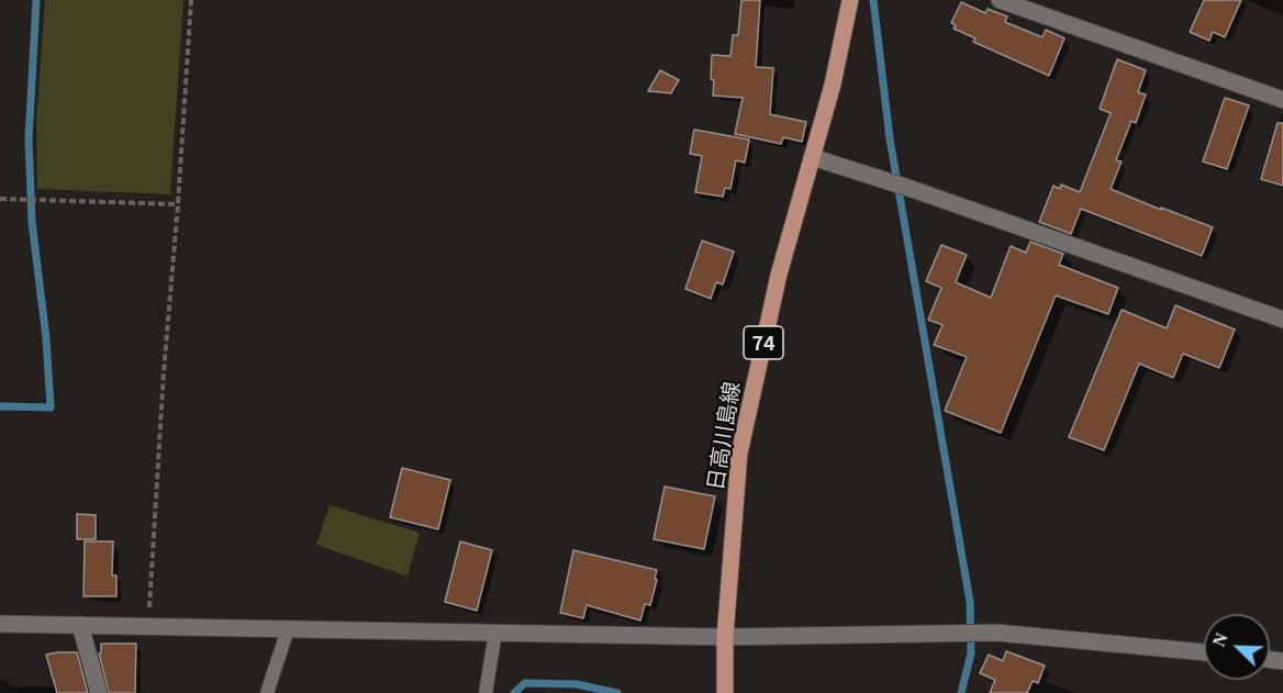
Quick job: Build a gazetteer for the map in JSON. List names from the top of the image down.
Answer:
{
  "streets": {
    "main road": ["74", "日高川島線"]
  },
  "north": "top left"
}
